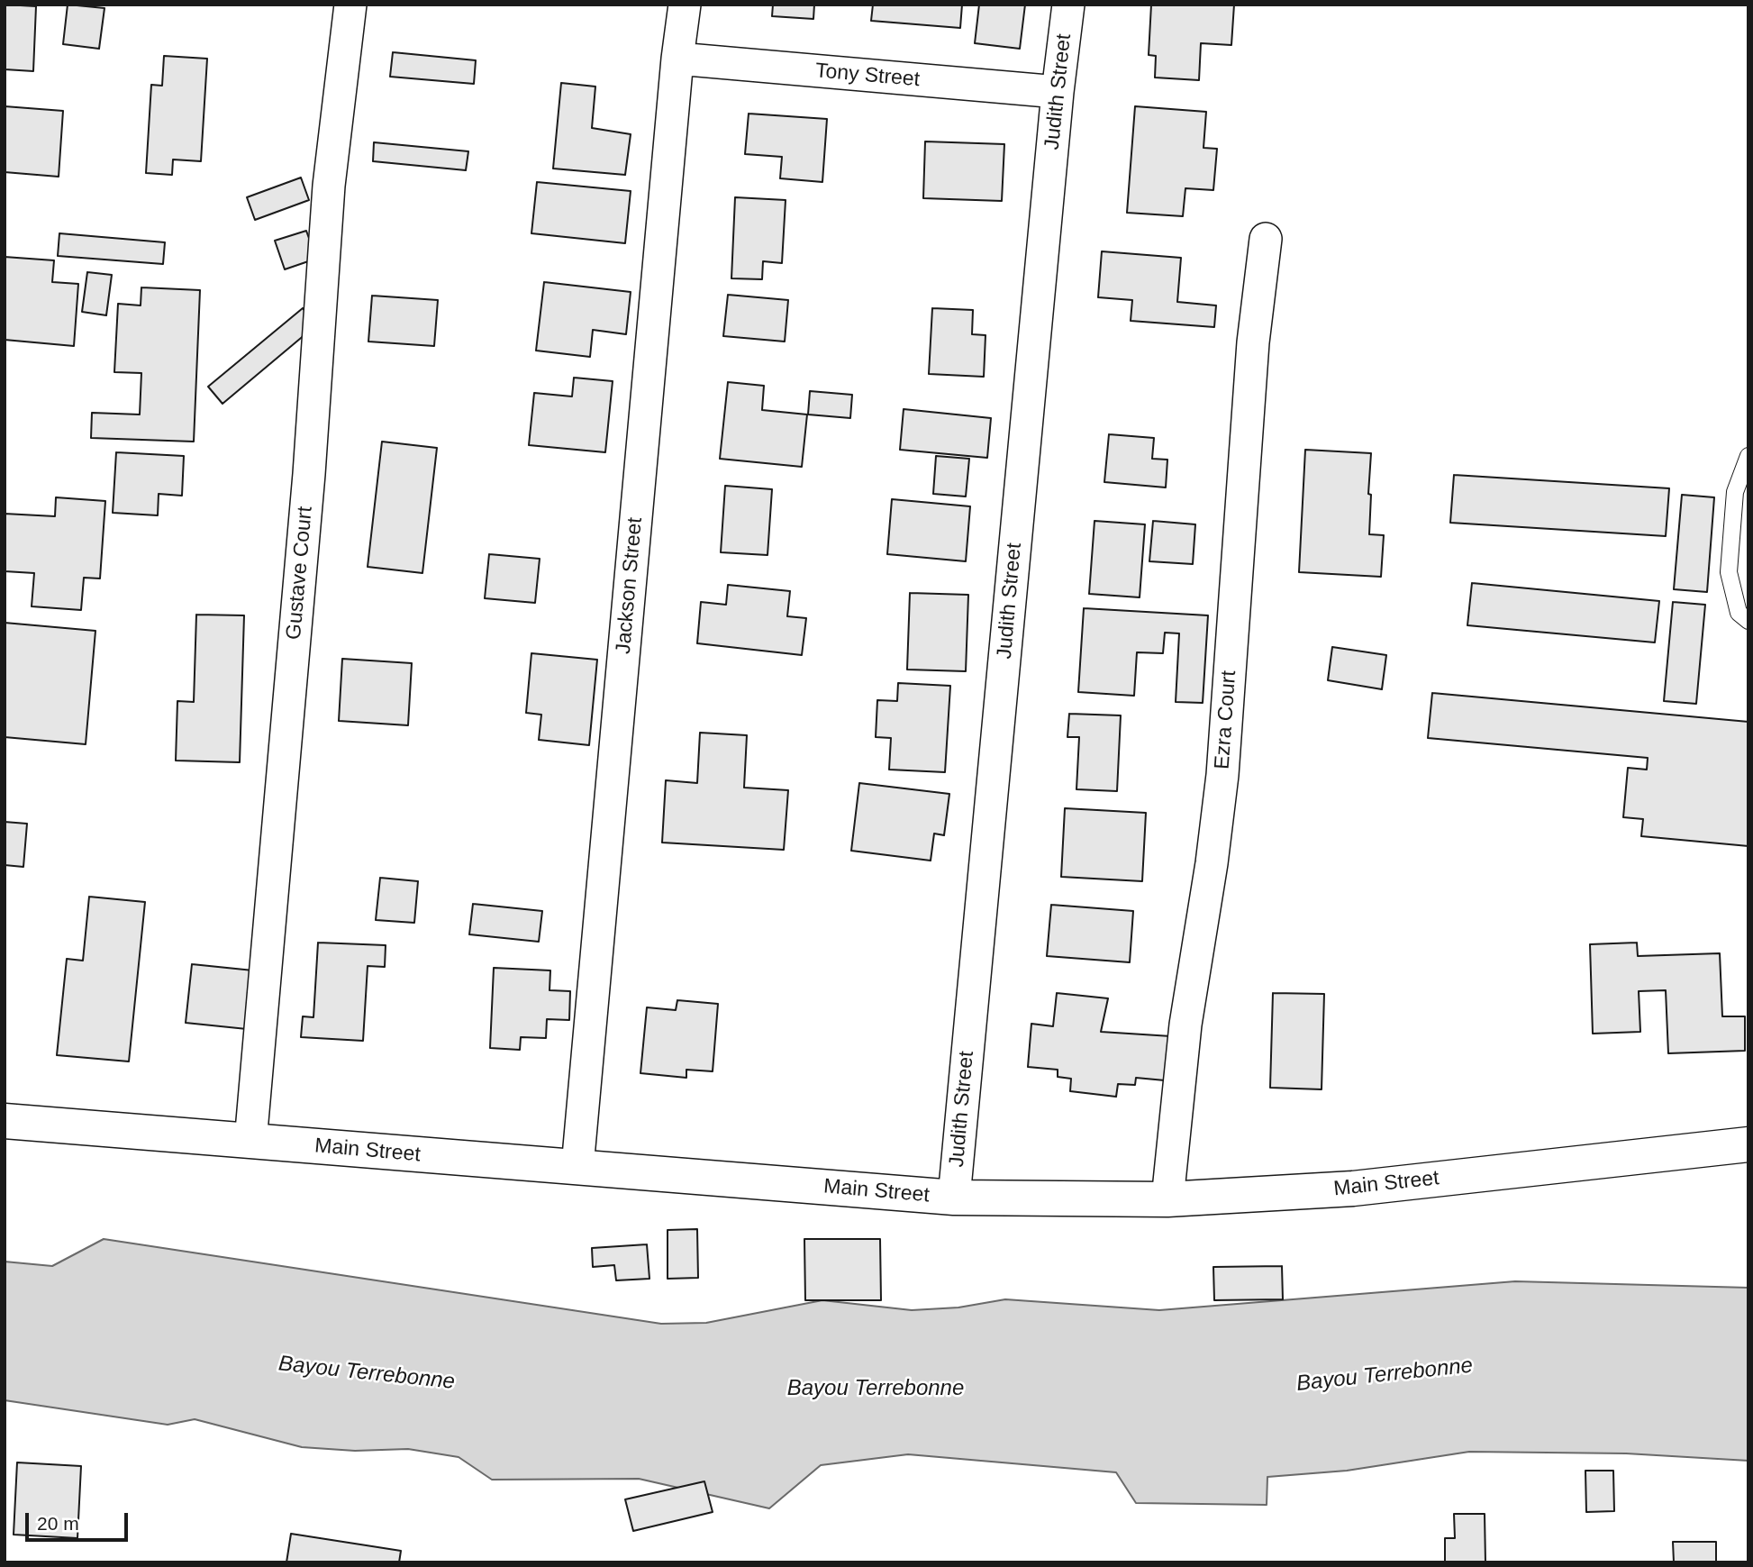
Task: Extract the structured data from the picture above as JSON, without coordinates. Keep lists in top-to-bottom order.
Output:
{
  "streets": {
    "main road": ["Main Street"],
    "street": [
      "Tony Street",
      "Judith Street",
      "Gustave Court",
      "Jackson Street",
      "Ezra Court"
    ]
  },
  "crossings": [
    ["Tony Street", "Judith Street"],
    ["Tony Street", "Jackson Street"],
    ["Judith Street", "Main Street"],
    ["Gustave Court", "Main Street"],
    ["Jackson Street", "Main Street"],
    ["Ezra Court", "Main Street"]
  ],
  "water": ["Bayou Terrebonne"],
  "scale_bar": "20 m"
}
